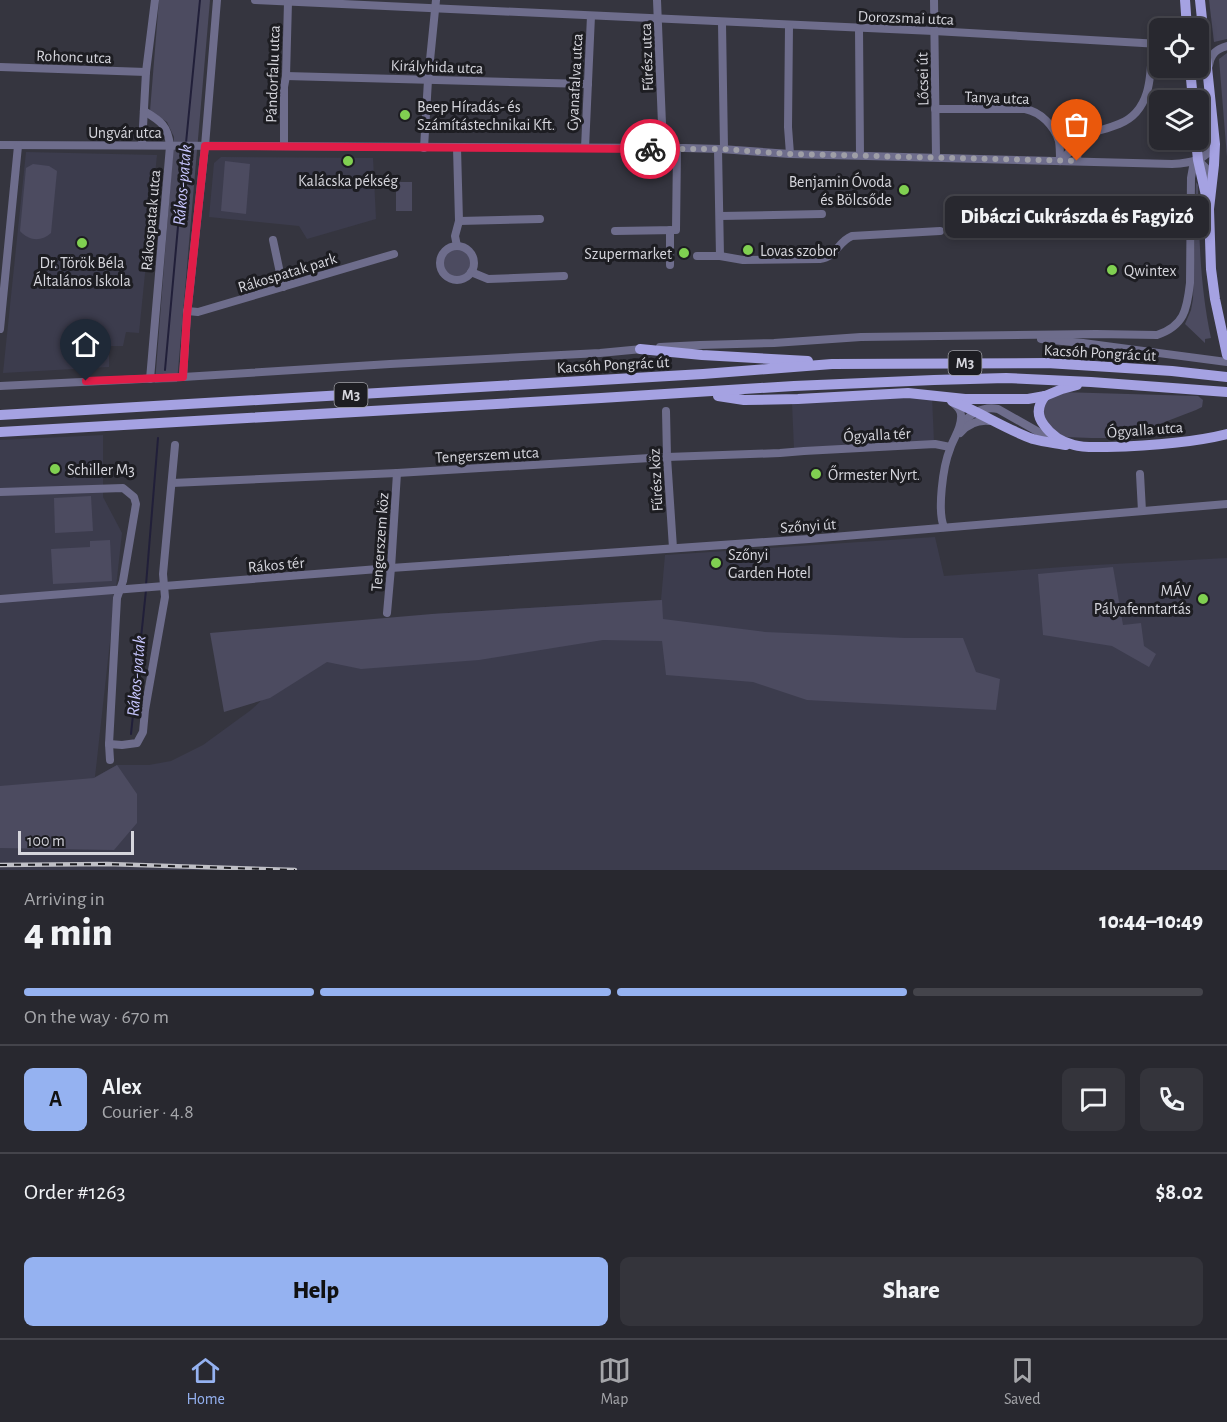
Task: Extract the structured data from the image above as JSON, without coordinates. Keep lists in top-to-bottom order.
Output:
{
  "streets": {
    "main road": ["Kacsóh Pongrác út", "M3", "Ógyalla utca"],
    "street": [
      "Dorozsmai utca",
      "Rohonc utca",
      "Fűrész utca",
      "Királyhida utca",
      "Pándorfalu utca",
      "Lőcsei út",
      "Gyanafalva utca",
      "Tanya utca",
      "Ungvár utca",
      "Rákospatak utca",
      "Rákospatak park",
      "Ógyalla tér",
      "Tengerszem utca",
      "Fűrész köz",
      "Szőnyi út",
      "Tengerszem köz",
      "Rákos tér"
    ]
  },
  "crossings": [
    ["Dorozsmai utca", "Fűrész utca"],
    ["Dorozsmai utca", "Pándorfalu utca"],
    ["Dorozsmai utca", "Lőcsei út"],
    ["Dorozsmai utca", "Gyanafalva utca"],
    ["Rohonc utca", "Rákospatak utca"],
    ["Fűrész utca", "Ungvár utca"],
    ["Királyhida utca", "Pándorfalu utca"],
    ["Királyhida utca", "Gyanafalva utca"],
    ["Pándorfalu utca", "Ungvár utca"],
    ["Lőcsei út", "Tanya utca"],
    ["Lőcsei út", "Ungvár utca"],
    ["Gyanafalva utca", "Ungvár utca"],
    ["Tanya utca", "Ungvár utca"],
    ["Ungvár utca", "Rákospatak utca"],
    ["Ungvár utca", "Kacsóh Pongrác út"],
    ["Rákospatak utca", "Kacsóh Pongrác út"],
    ["Ógyalla tér", "Tengerszem utca"],
    ["Tengerszem utca", "Fűrész köz"],
    ["Tengerszem utca", "Tengerszem köz"],
    ["Fűrész köz", "Szőnyi út"],
    ["Szőnyi út", "Tengerszem köz"],
    ["Szőnyi út", "Rákos tér"],
    ["Tengerszem köz", "Rákos tér"]
  ],
  "water": ["Rákos-patak"],
  "places": [
    "Beep Híradás- és Számítástechnikai Kft.",
    "Kalácska pékség",
    "Dibáczi Cukrászda és Fagyizó",
    "Benjamin Óvoda és Bölcsőde",
    "Dr. Török Béla Általános Iskola",
    "Lovas szobor",
    "Szupermarket",
    "Qwintex",
    "Schiller M3",
    "Őrmester Nyrt.",
    "Szőnyi Garden Hotel",
    "MÁV Pályafenntartás"
  ],
  "scale_bar": "100 m",
  "page": {
    "bubble": "Dibáczi Cukrászda és Fagyizó",
    "scale": "100 m",
    "heading": ["4 min", "Arriving in", "10:44–10:49"],
    "panel": [
      "Alex",
      "Courier · 4.8",
      "Order #1263",
      "$8.02"
    ],
    "bar": "On the way · 670 m",
    "round": "A",
    "buttons": ["Help", "Share"],
    "tabs": ["Home", "Map", "Saved"]
  }
}
